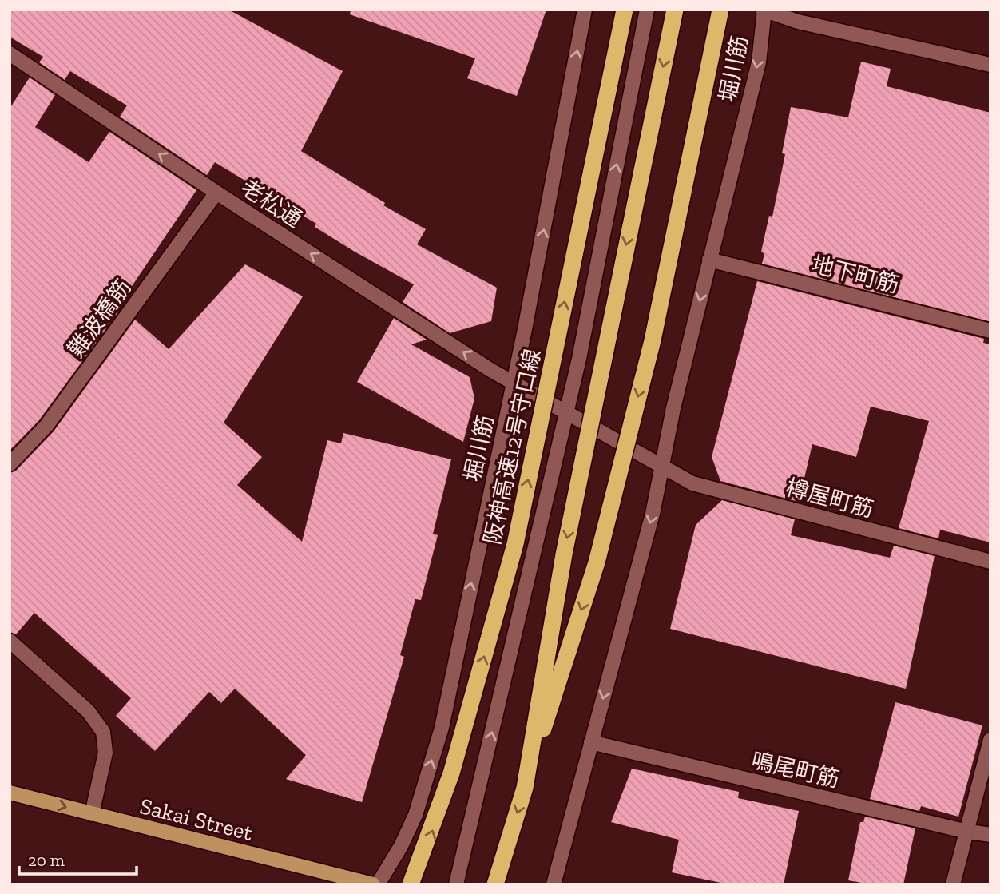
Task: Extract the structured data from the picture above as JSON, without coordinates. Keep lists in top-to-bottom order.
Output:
{
  "streets": {
    "highway": ["阪神高速12号守口線"],
    "main road": ["Sakai Street"],
    "street": [
      "堀川筋",
      "老松通",
      "地下町筋",
      "難波橋筋",
      "樽屋町筋",
      "鳴尾町筋"
    ]
  },
  "crossings": [
    ["堀川筋", "老松通"],
    ["堀川筋", "地下町筋"],
    ["堀川筋", "樽屋町筋"],
    ["堀川筋", "鳴尾町筋"],
    ["堀川筋", "Sakai Street"],
    ["老松通", "難波橋筋"],
    ["老松通", "樽屋町筋"]
  ],
  "one_way": ["老松通"],
  "scale_bar": "20 m"
}
